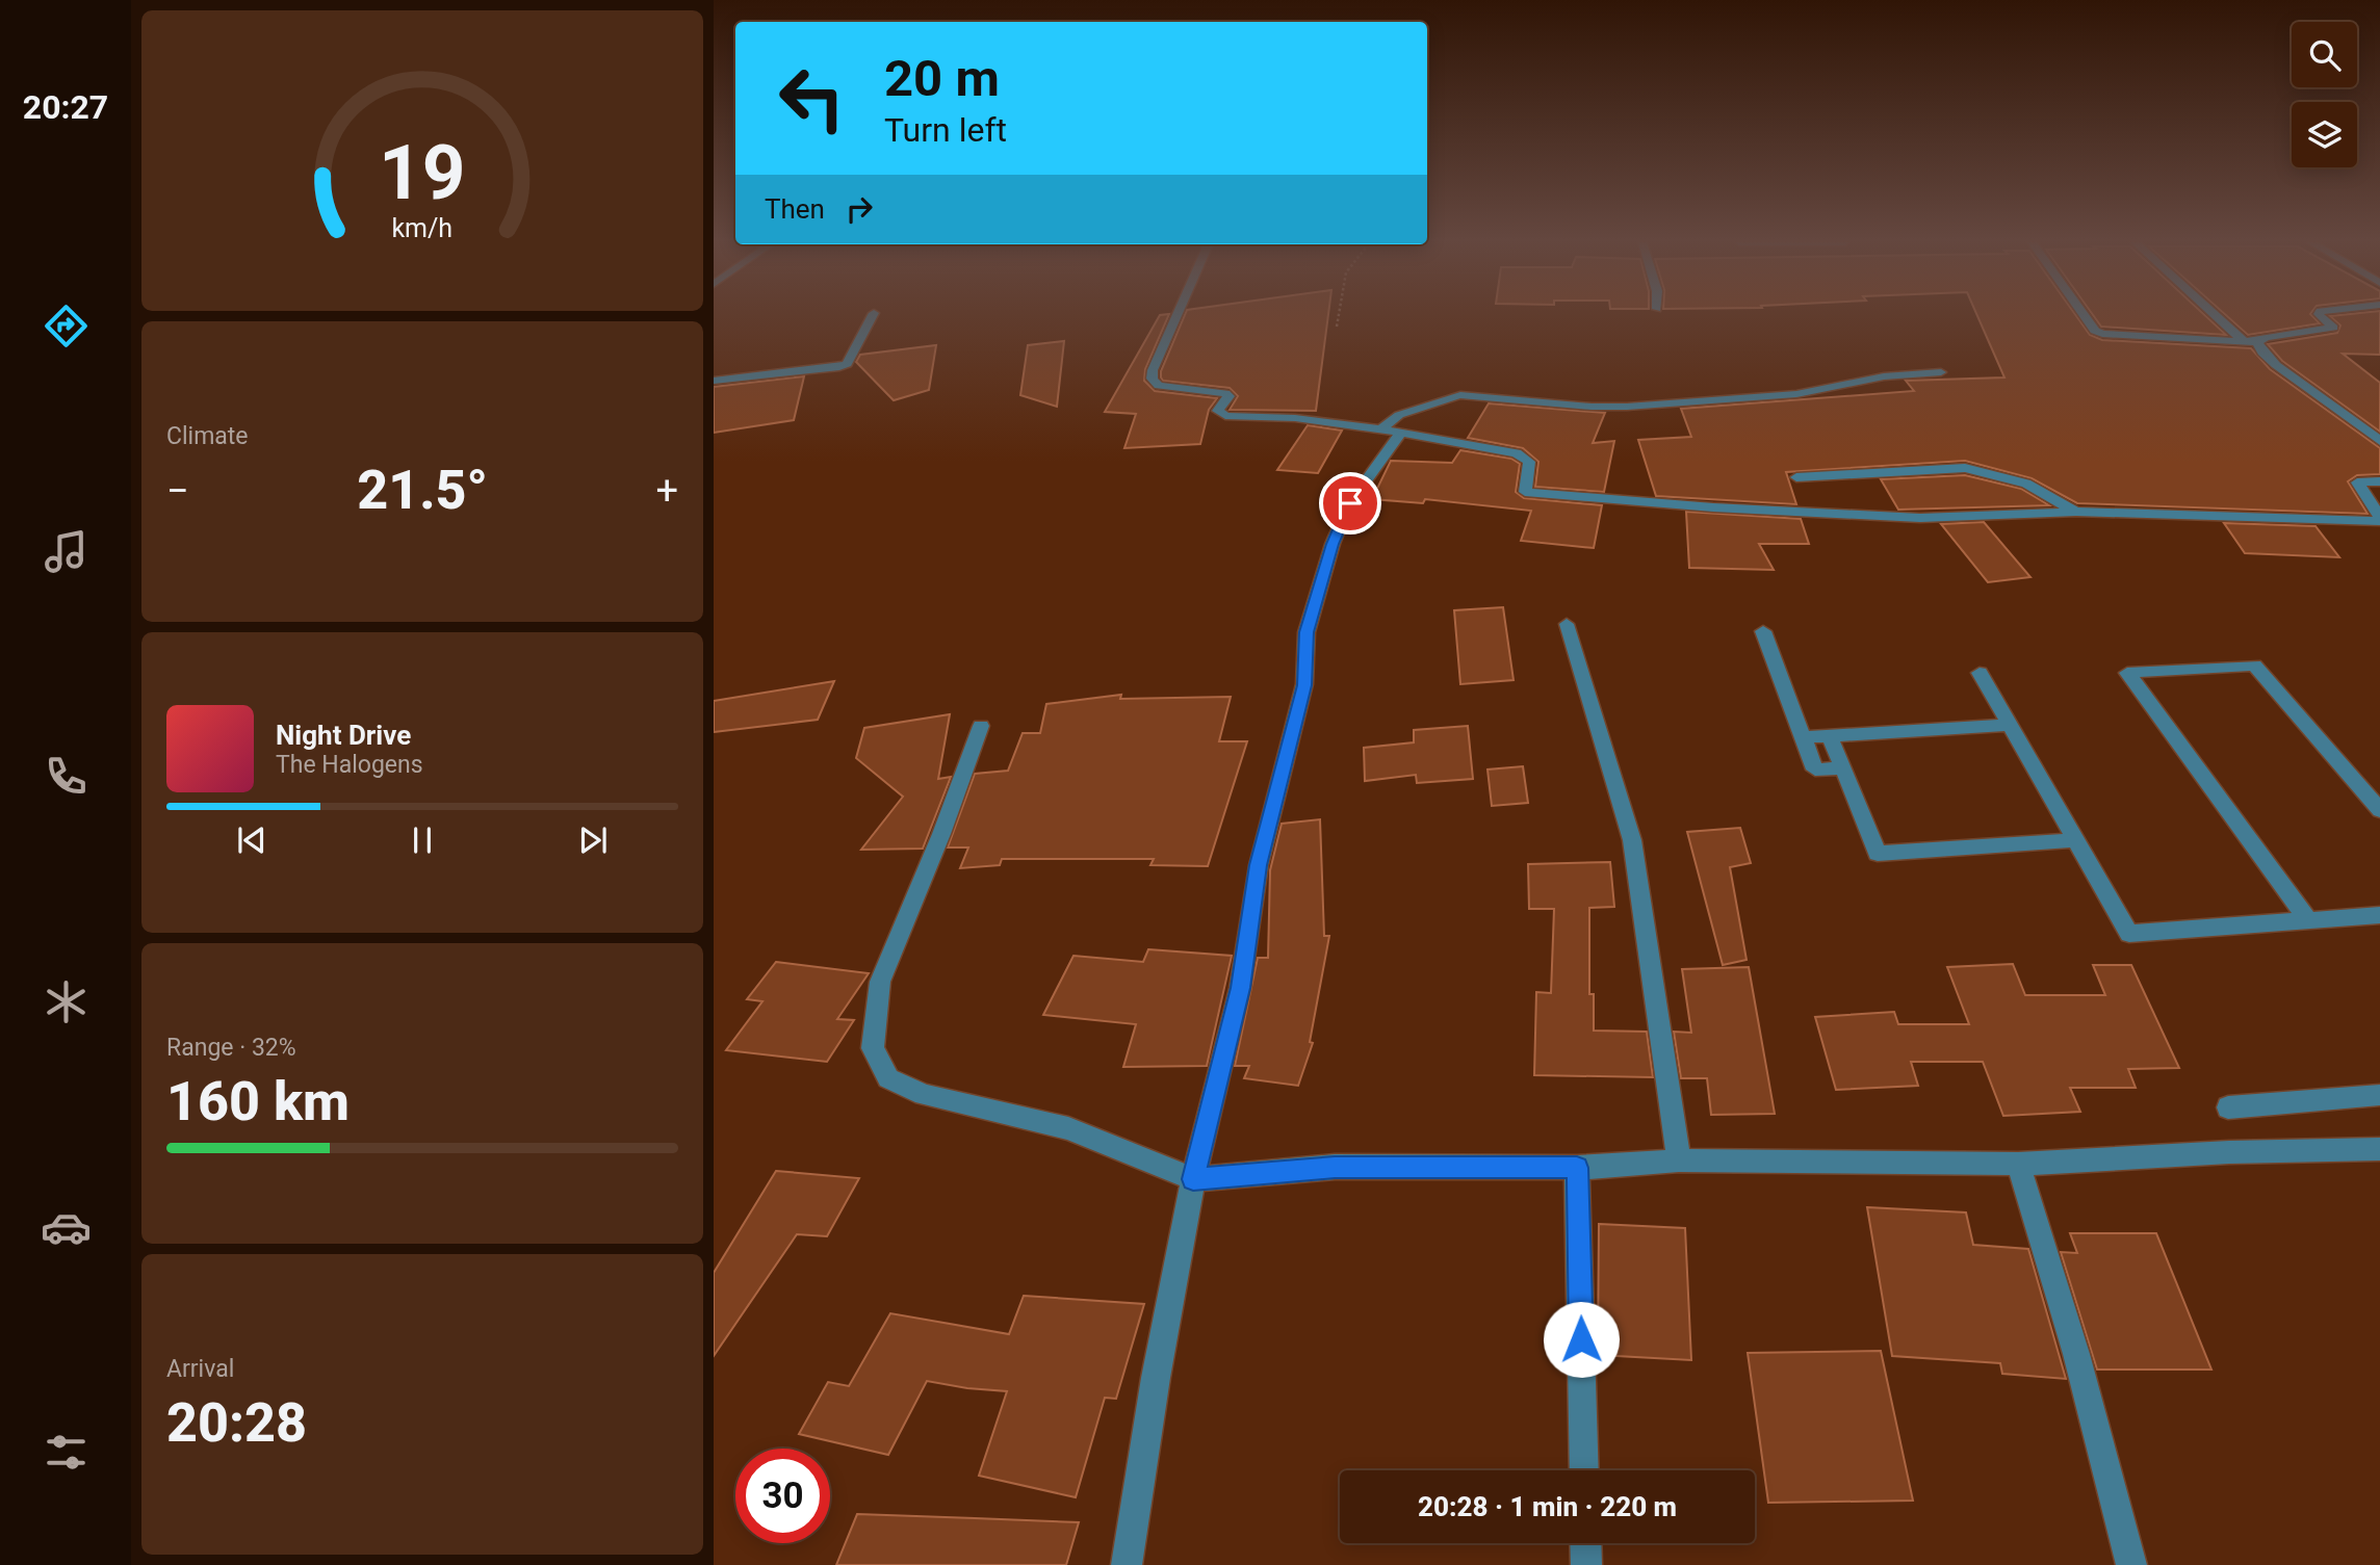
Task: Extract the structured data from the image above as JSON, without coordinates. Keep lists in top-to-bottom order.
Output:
{
  "page": {
    "tabs": "20:27",
    "turn": ["20 m", "Turn left"],
    "then": "Then",
    "tile": [
      "Climate",
      ["Range · 32%", "160 km"],
      ["Arrival", "20:28"]
    ],
    "heat": ["−", "21.5°", "+"],
    "song": ["Night Drive", "The Halogens"],
    "limit": "30",
    "trip": "20:28 · 1 min · 220 m",
    "gauge": ["19", "km/h"]
  }
}
